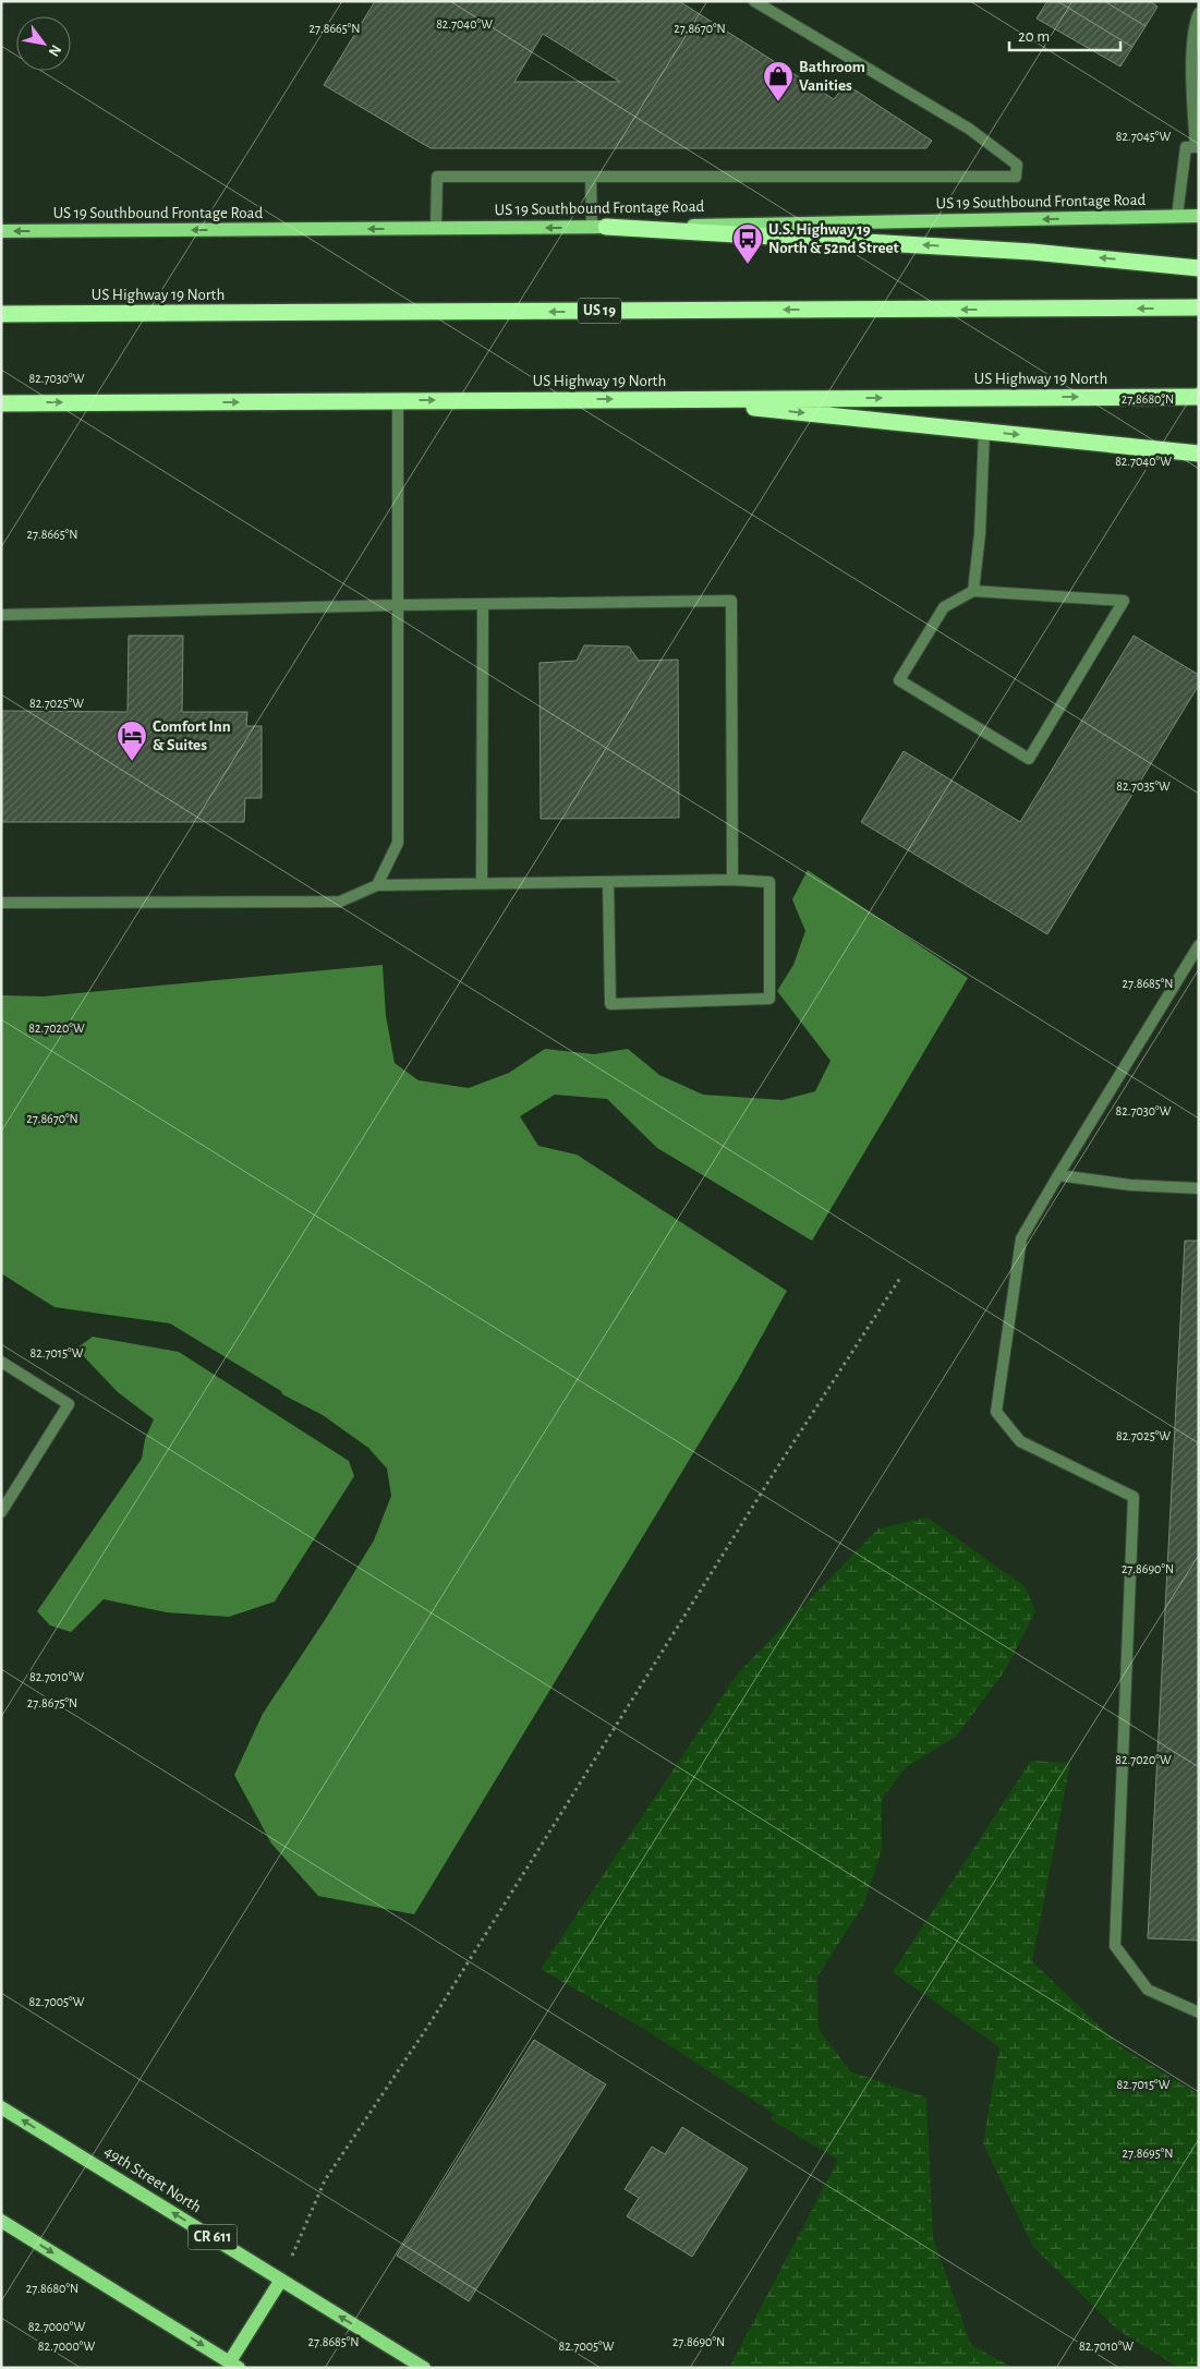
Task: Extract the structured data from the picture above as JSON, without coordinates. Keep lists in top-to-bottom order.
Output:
{
  "streets": {
    "highway": ["US Highway 19 North", "US 19"],
    "main road": ["US 19 Southbound Frontage Road", "49th Street North", "CR 611"]
  },
  "one_way": ["US 19 Southbound Frontage Road"],
  "places": {
    "shop": ["Bathroom Vanities"],
    "bus stop": ["U.S. Highway 19 North & 52nd Street"],
    "hotel": ["Comfort Inn & Suites"]
  },
  "scale_bar": "20 m",
  "north": "bottom right",
  "coordinates": [
    "82.7040°W",
    "27.8665°N",
    "27.8670°N",
    "82.7045°W",
    "82.7030°W",
    "27.8680°N",
    "82.7025°W",
    "82.7035°W",
    "27.8685°N",
    "82.7020°W",
    "82.7015°W",
    "27.8690°N",
    "82.7010°W",
    "27.8675°N",
    "82.7005°W",
    "27.8695°N",
    "82.7000°W"
  ]
}
